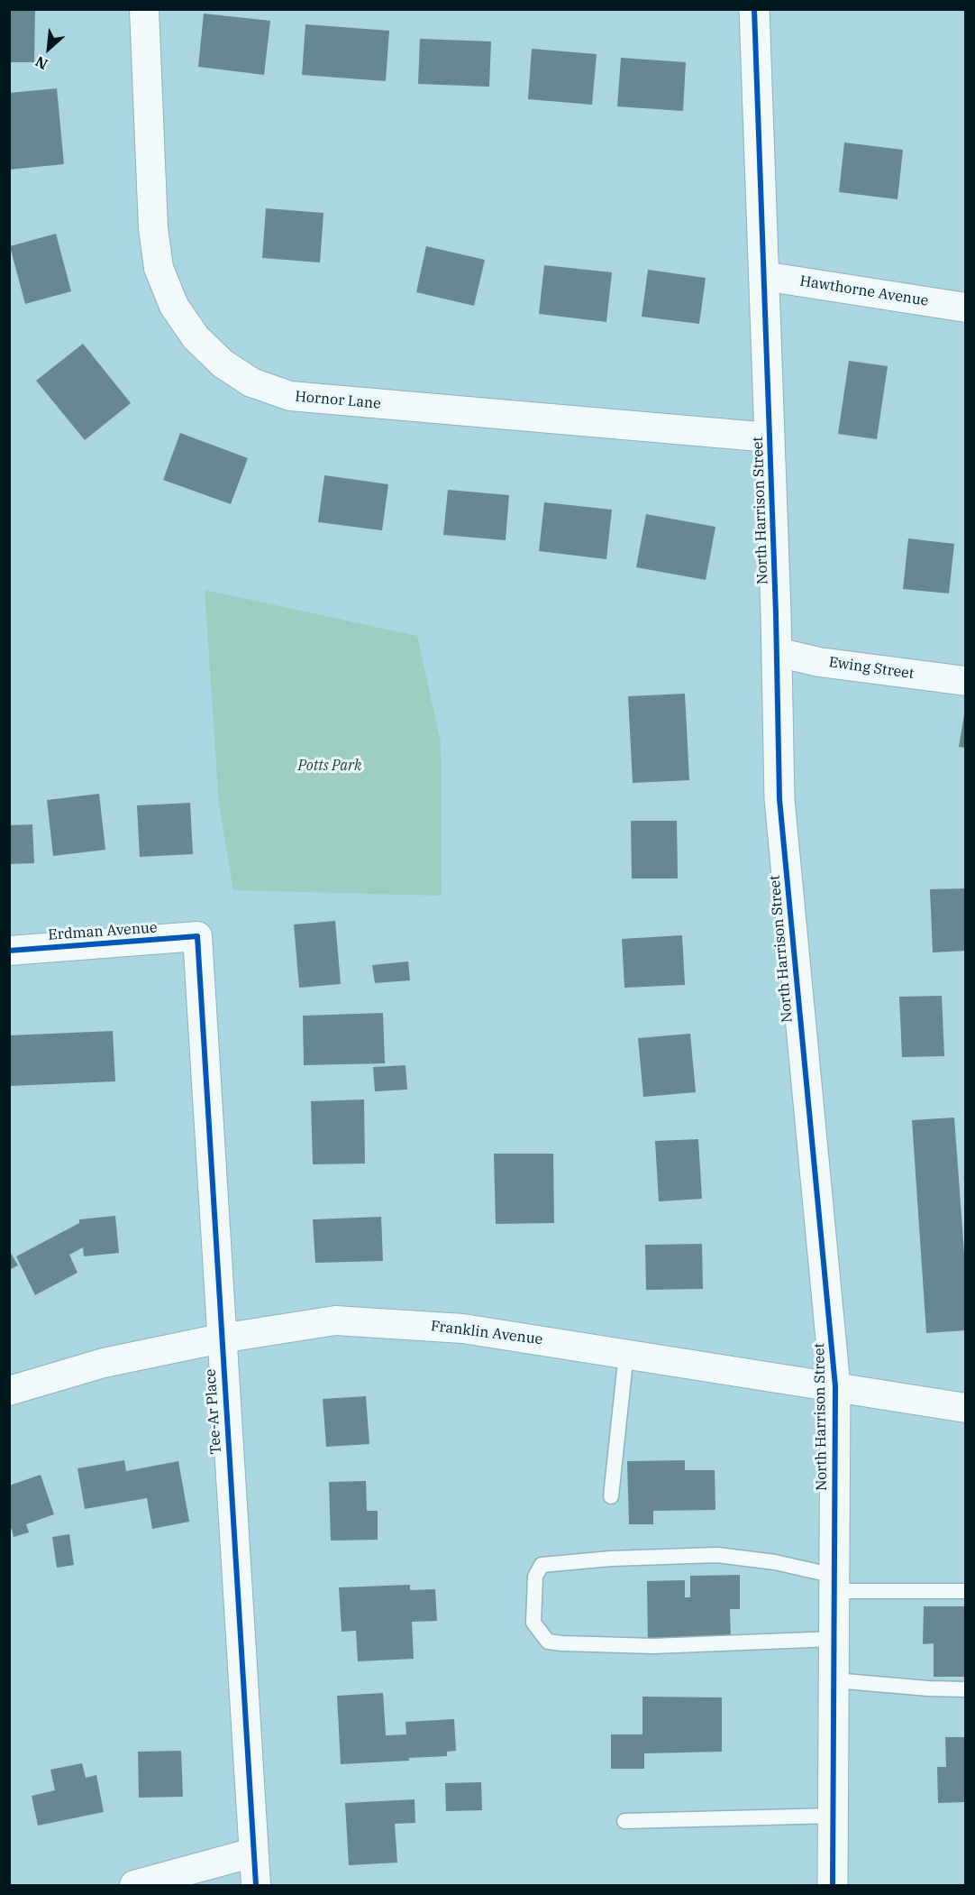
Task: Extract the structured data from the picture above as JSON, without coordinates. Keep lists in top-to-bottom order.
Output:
{
  "streets": {
    "street": [
      "Hawthorne Avenue",
      "Hornor Lane",
      "North Harrison Street",
      "Ewing Street",
      "Erdman Avenue",
      "Franklin Avenue",
      "Tee-Ar Place"
    ]
  },
  "crossings": [
    ["Hawthorne Avenue", "North Harrison Street"],
    ["Hornor Lane", "North Harrison Street"],
    ["North Harrison Street", "Ewing Street"],
    ["North Harrison Street", "Franklin Avenue"],
    ["Erdman Avenue", "Tee-Ar Place"],
    ["Franklin Avenue", "Tee-Ar Place"]
  ],
  "parks": ["Potts Park"],
  "north": "bottom left"
}
